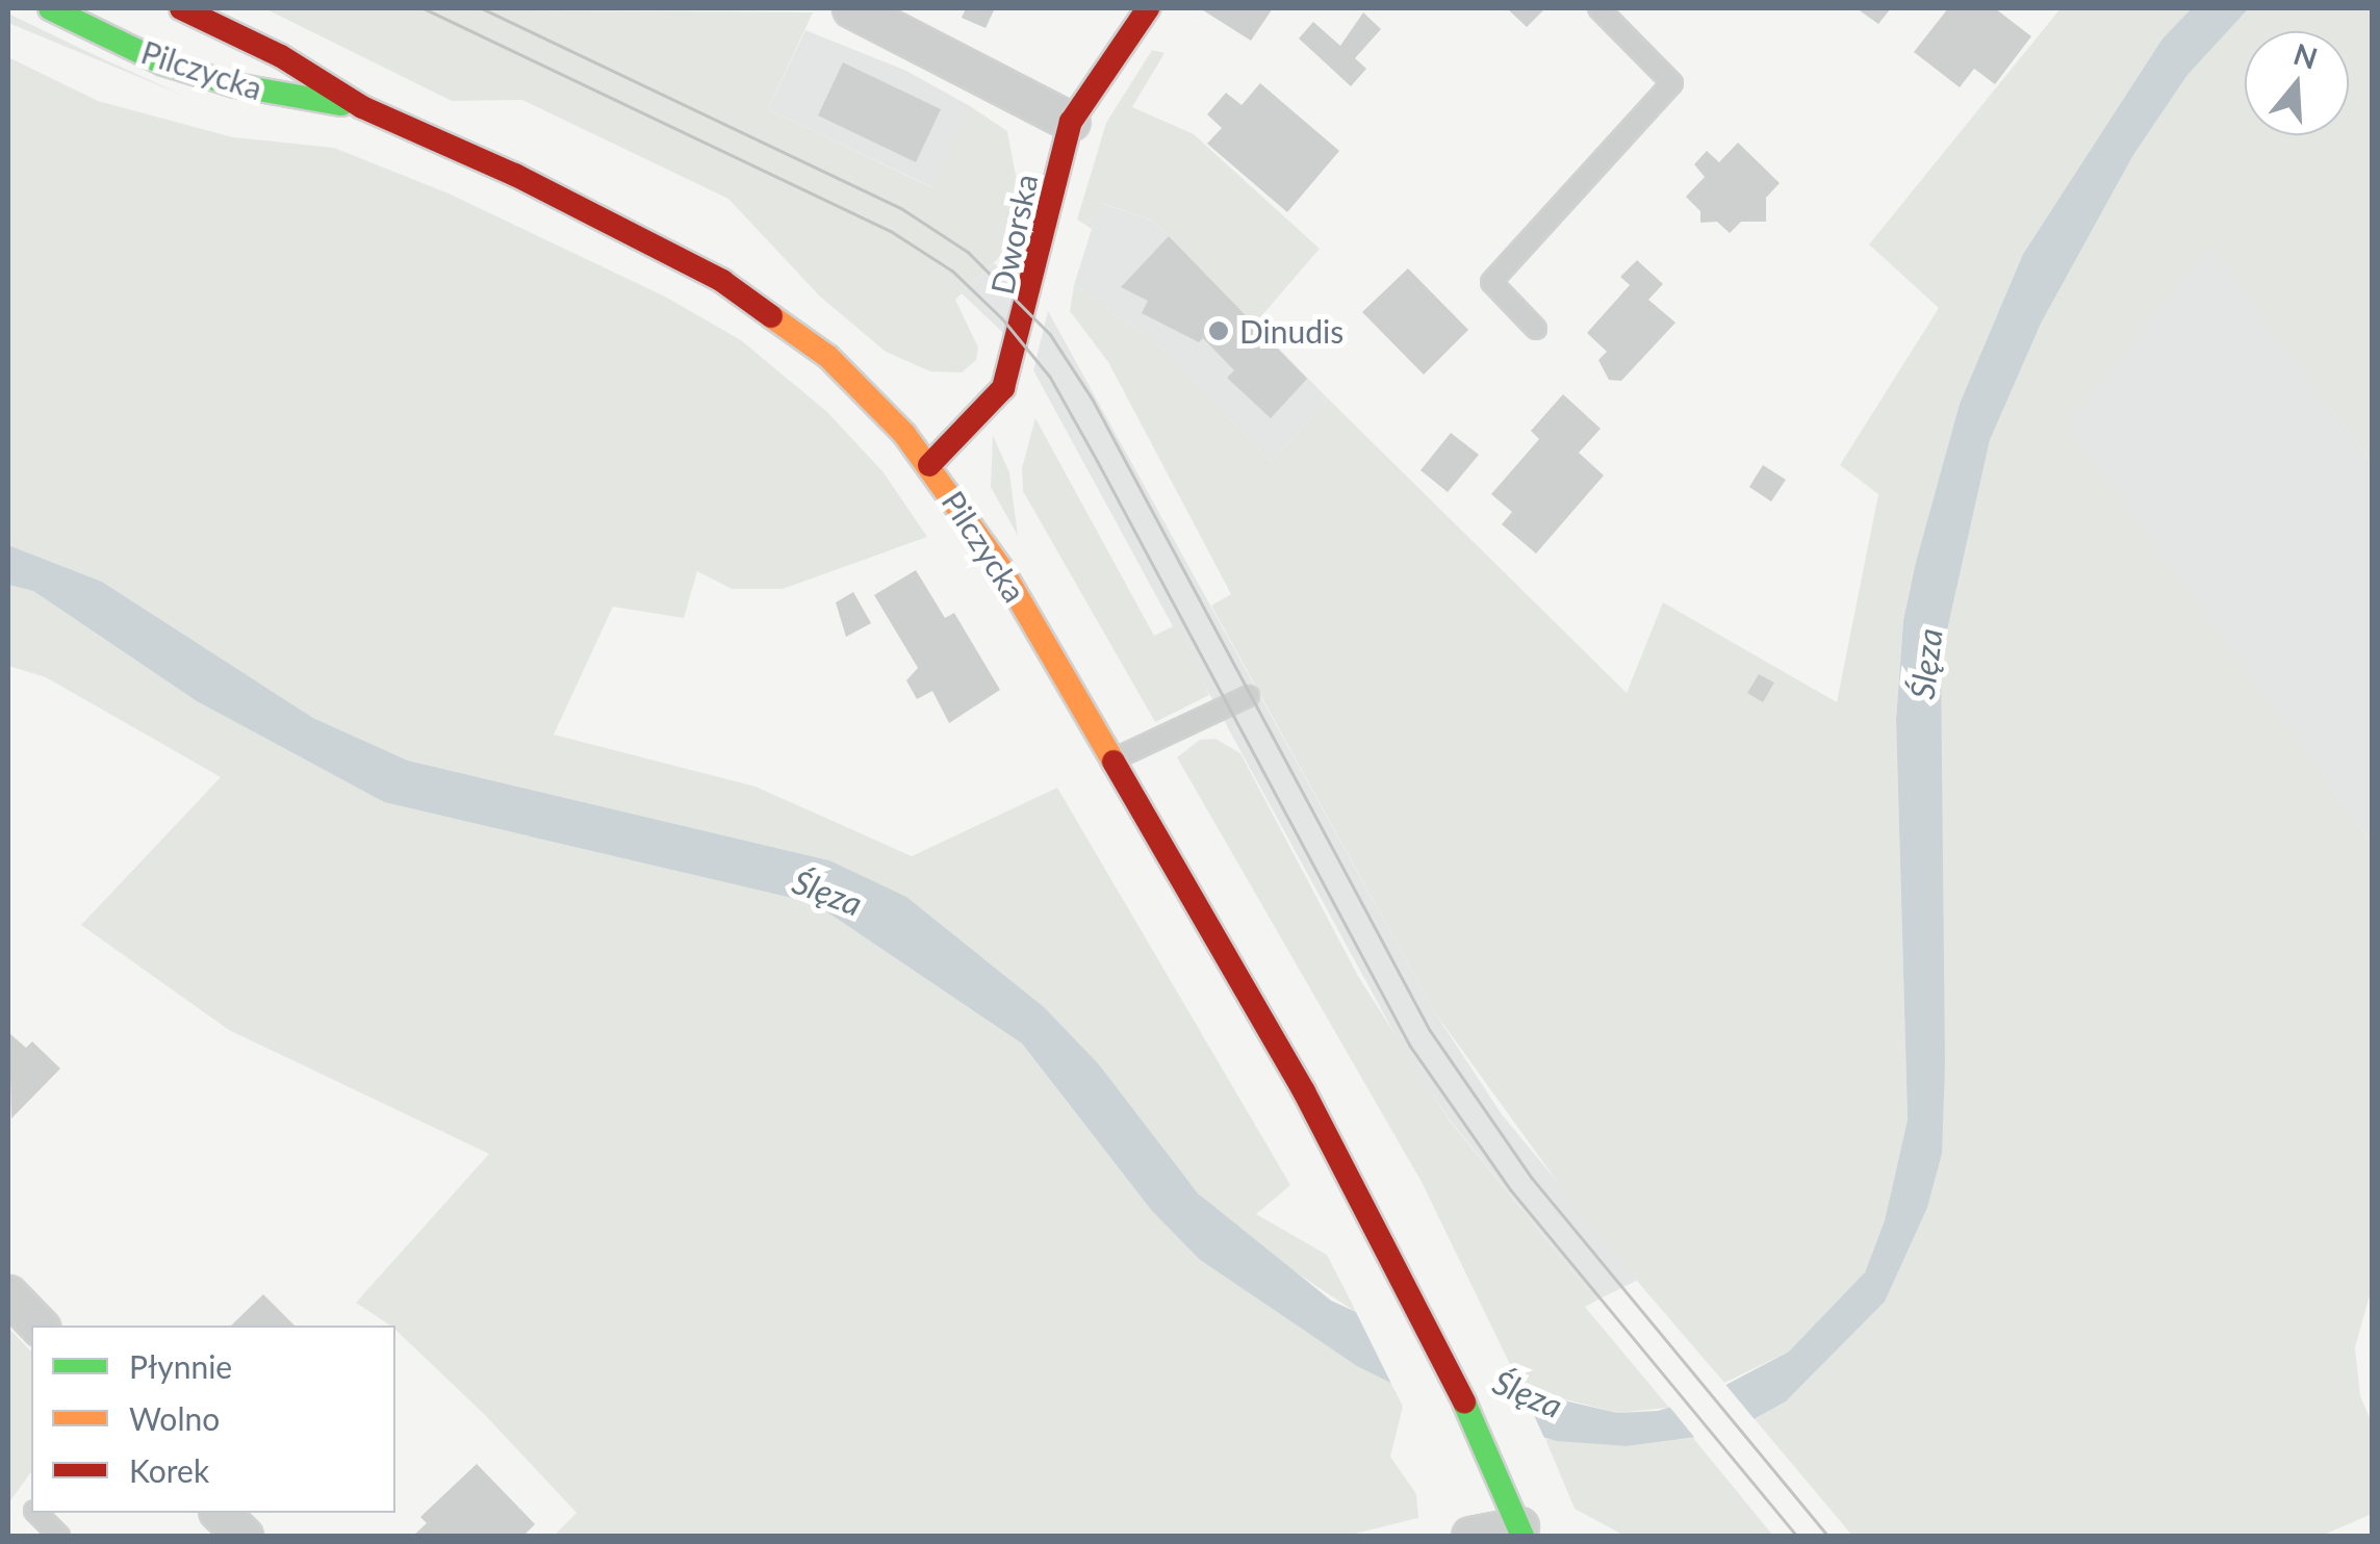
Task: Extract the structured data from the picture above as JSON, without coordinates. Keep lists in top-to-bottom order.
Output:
{
  "streets": {
    "street": ["Pilczycka", "Dworska"]
  },
  "crossings": [
    ["Pilczycka", "Dworska"]
  ],
  "water": ["Ślęza"],
  "places": ["Dinudis"],
  "legend": ["Płynnie", "Wolno", "Korek"],
  "north": "top"
}
